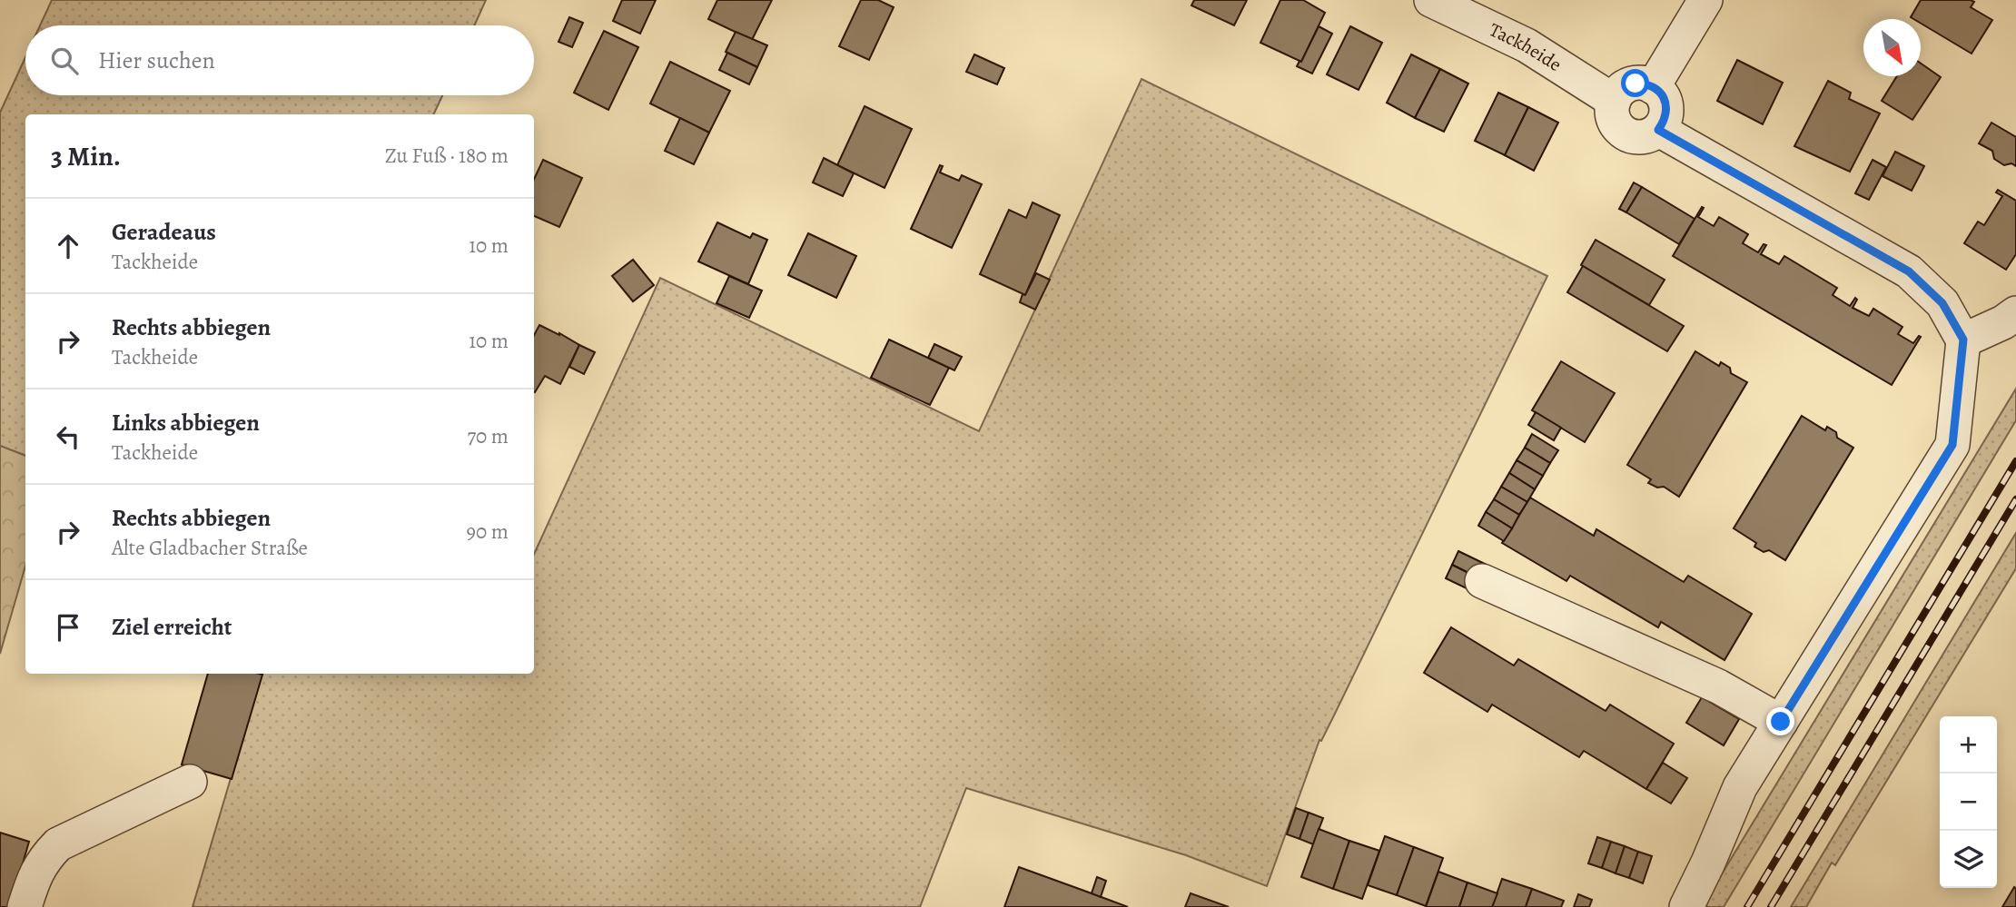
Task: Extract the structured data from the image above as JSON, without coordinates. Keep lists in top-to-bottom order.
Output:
{
  "streets": {
    "street": ["Tackheide"]
  },
  "north": "bottom right",
  "page": {
    "search": "Hier suchen",
    "heading": ["3 Min.", "Zu Fuß · 180 m"],
    "list": [
      ["Geradeaus", "Tackheide", "10 m"],
      ["Rechts abbiegen", "Tackheide", "10 m"],
      ["Links abbiegen", "Tackheide", "70 m"],
      ["Rechts abbiegen", "Alte Gladbacher Straße", "90 m"],
      "Ziel erreicht"
    ],
    "map_buttons": ["+", "−"]
  }
}
